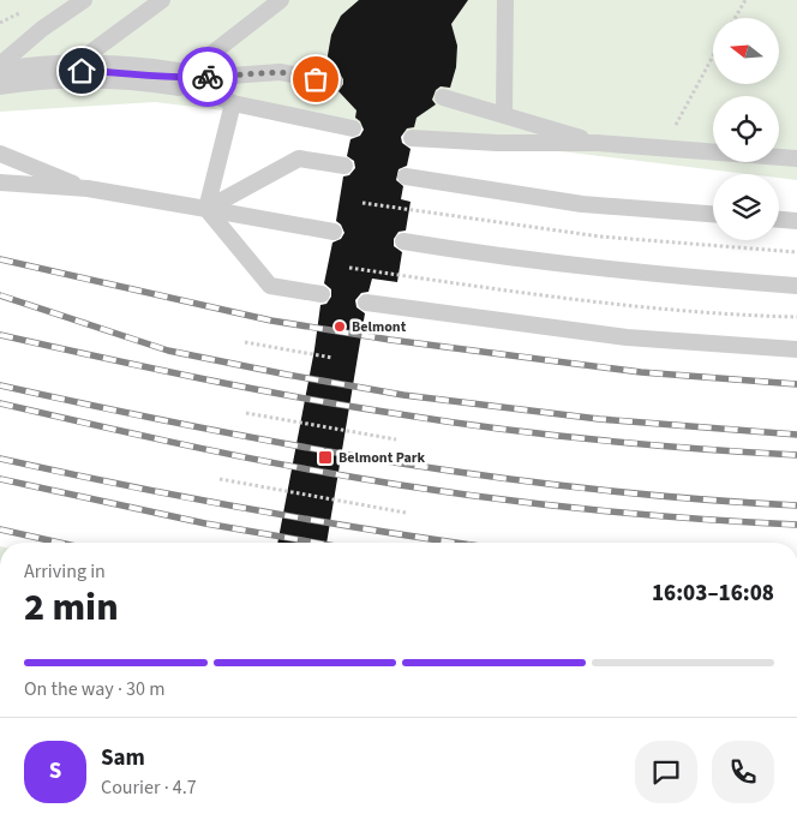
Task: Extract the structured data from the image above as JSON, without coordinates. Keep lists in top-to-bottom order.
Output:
{
  "places": {
    "other": ["Belmont"],
    "transit": ["Belmont Park"]
  },
  "north": "left",
  "page": {
    "heading": ["2 min", "Arriving in", "16:03–16:08"],
    "panel": ["Sam", "Courier · 4.7"],
    "bar": "On the way · 30 m",
    "round": "S"
  }
}
